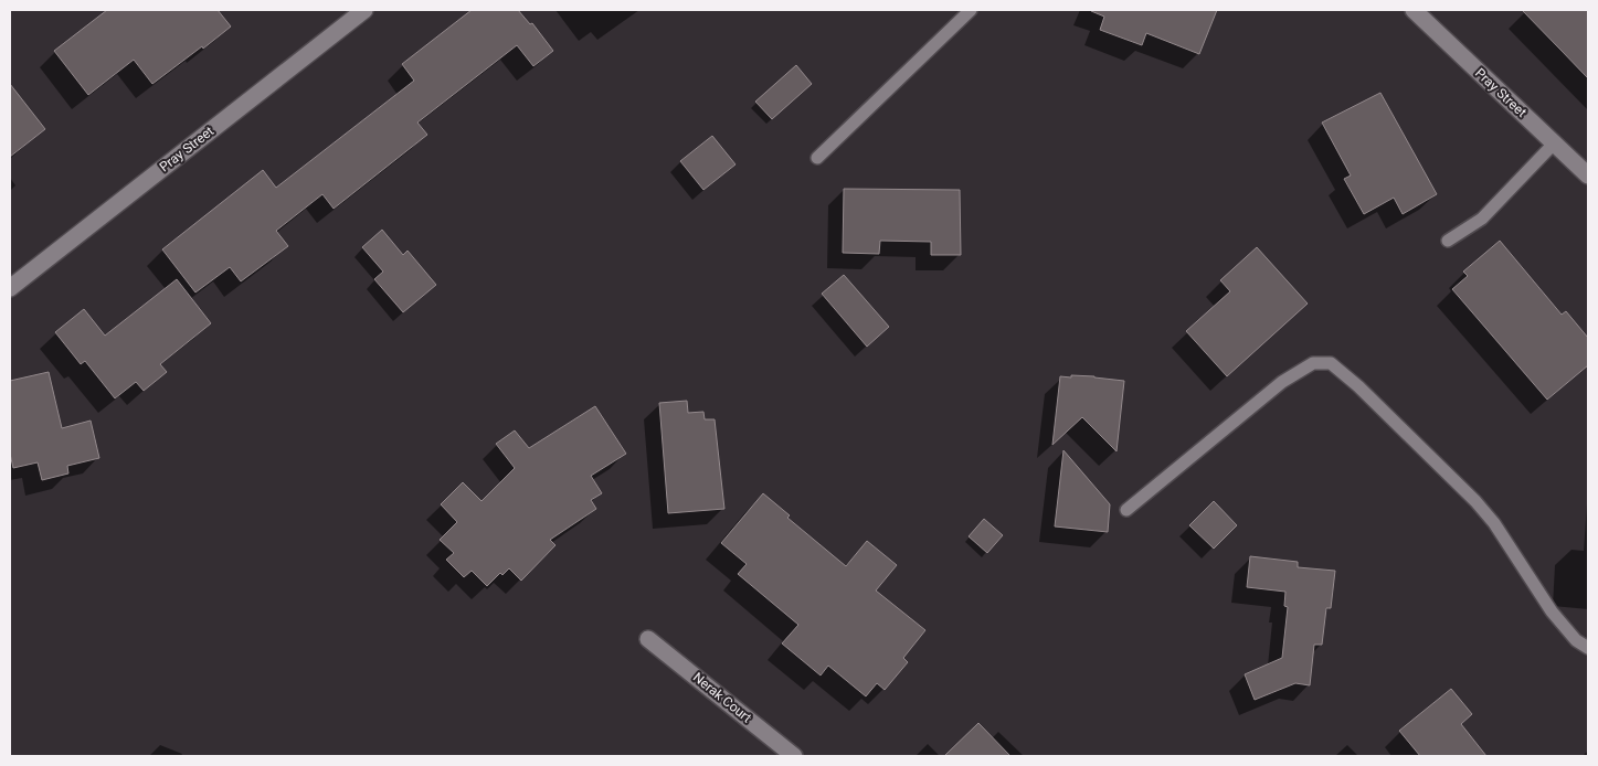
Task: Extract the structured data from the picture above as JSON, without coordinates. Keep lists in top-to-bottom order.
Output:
{
  "streets": {
    "street": ["Pray Street", "Nerak Court"]
  }
}
